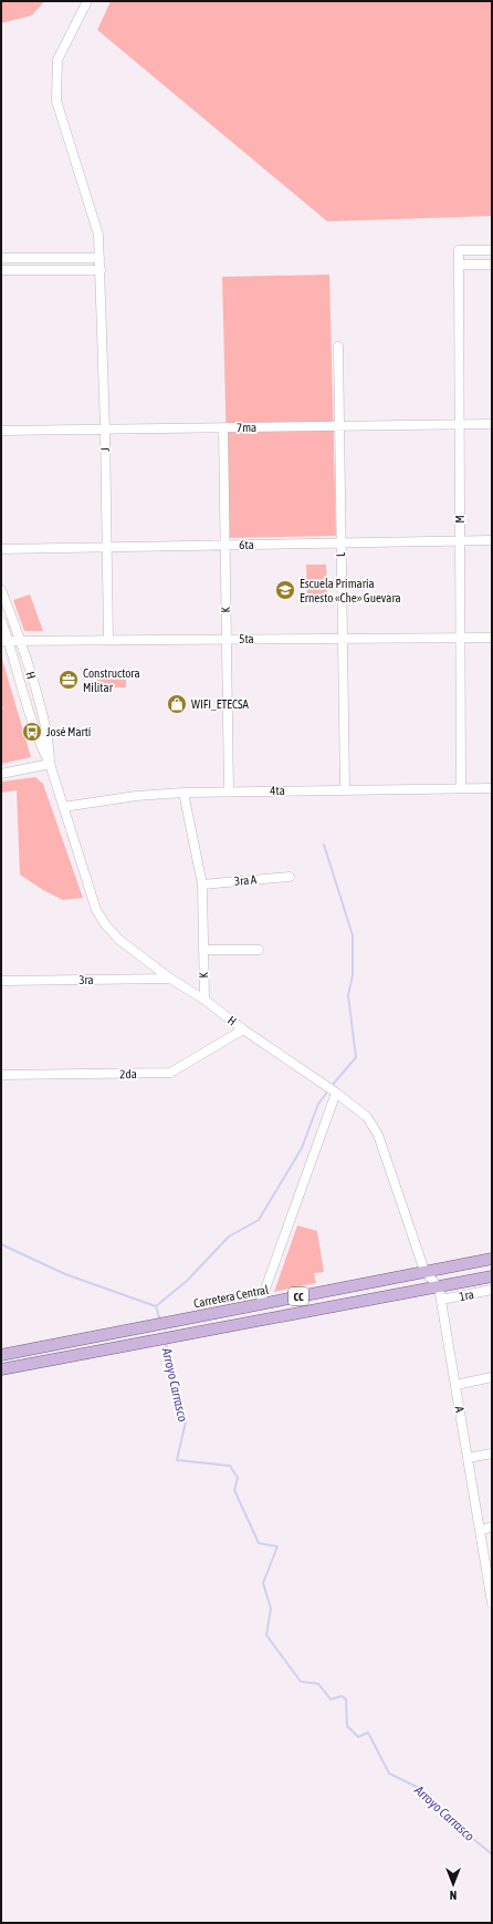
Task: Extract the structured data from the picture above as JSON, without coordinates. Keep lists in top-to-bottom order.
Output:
{
  "streets": {
    "main road": ["Carretera Central", "CC"],
    "street": [
      "7ma",
      "J",
      "M",
      "6ta",
      "L",
      "K",
      "5ta",
      "H",
      "4ta",
      "3ra A",
      "3ra",
      "2da",
      "1ra",
      "A"
    ]
  },
  "crossings": [
    ["7ma", "J"],
    ["7ma", "M"],
    ["7ma", "L"],
    ["7ma", "K"],
    ["J", "6ta"],
    ["J", "5ta"],
    ["M", "6ta"],
    ["M", "5ta"],
    ["M", "4ta"],
    ["6ta", "L"],
    ["6ta", "K"],
    ["L", "5ta"],
    ["L", "4ta"],
    ["K", "5ta"],
    ["K", "H"],
    ["K", "4ta"],
    ["K", "3ra A"],
    ["5ta", "H"],
    ["H", "4ta"],
    ["H", "3ra"],
    ["H", "2da"],
    ["H", "Carretera Central"],
    ["1ra", "A"],
    ["CC", "A"]
  ],
  "water": ["Arroyo Carrasco"],
  "places": {
    "school or university": ["Escuela Primaria Ernesto «Che» Guevara"],
    "office": ["Constructora Militar"],
    "shop": ["WIFI_ETECSA"],
    "bus stop": ["José Martí"]
  },
  "north": "bottom"
}
